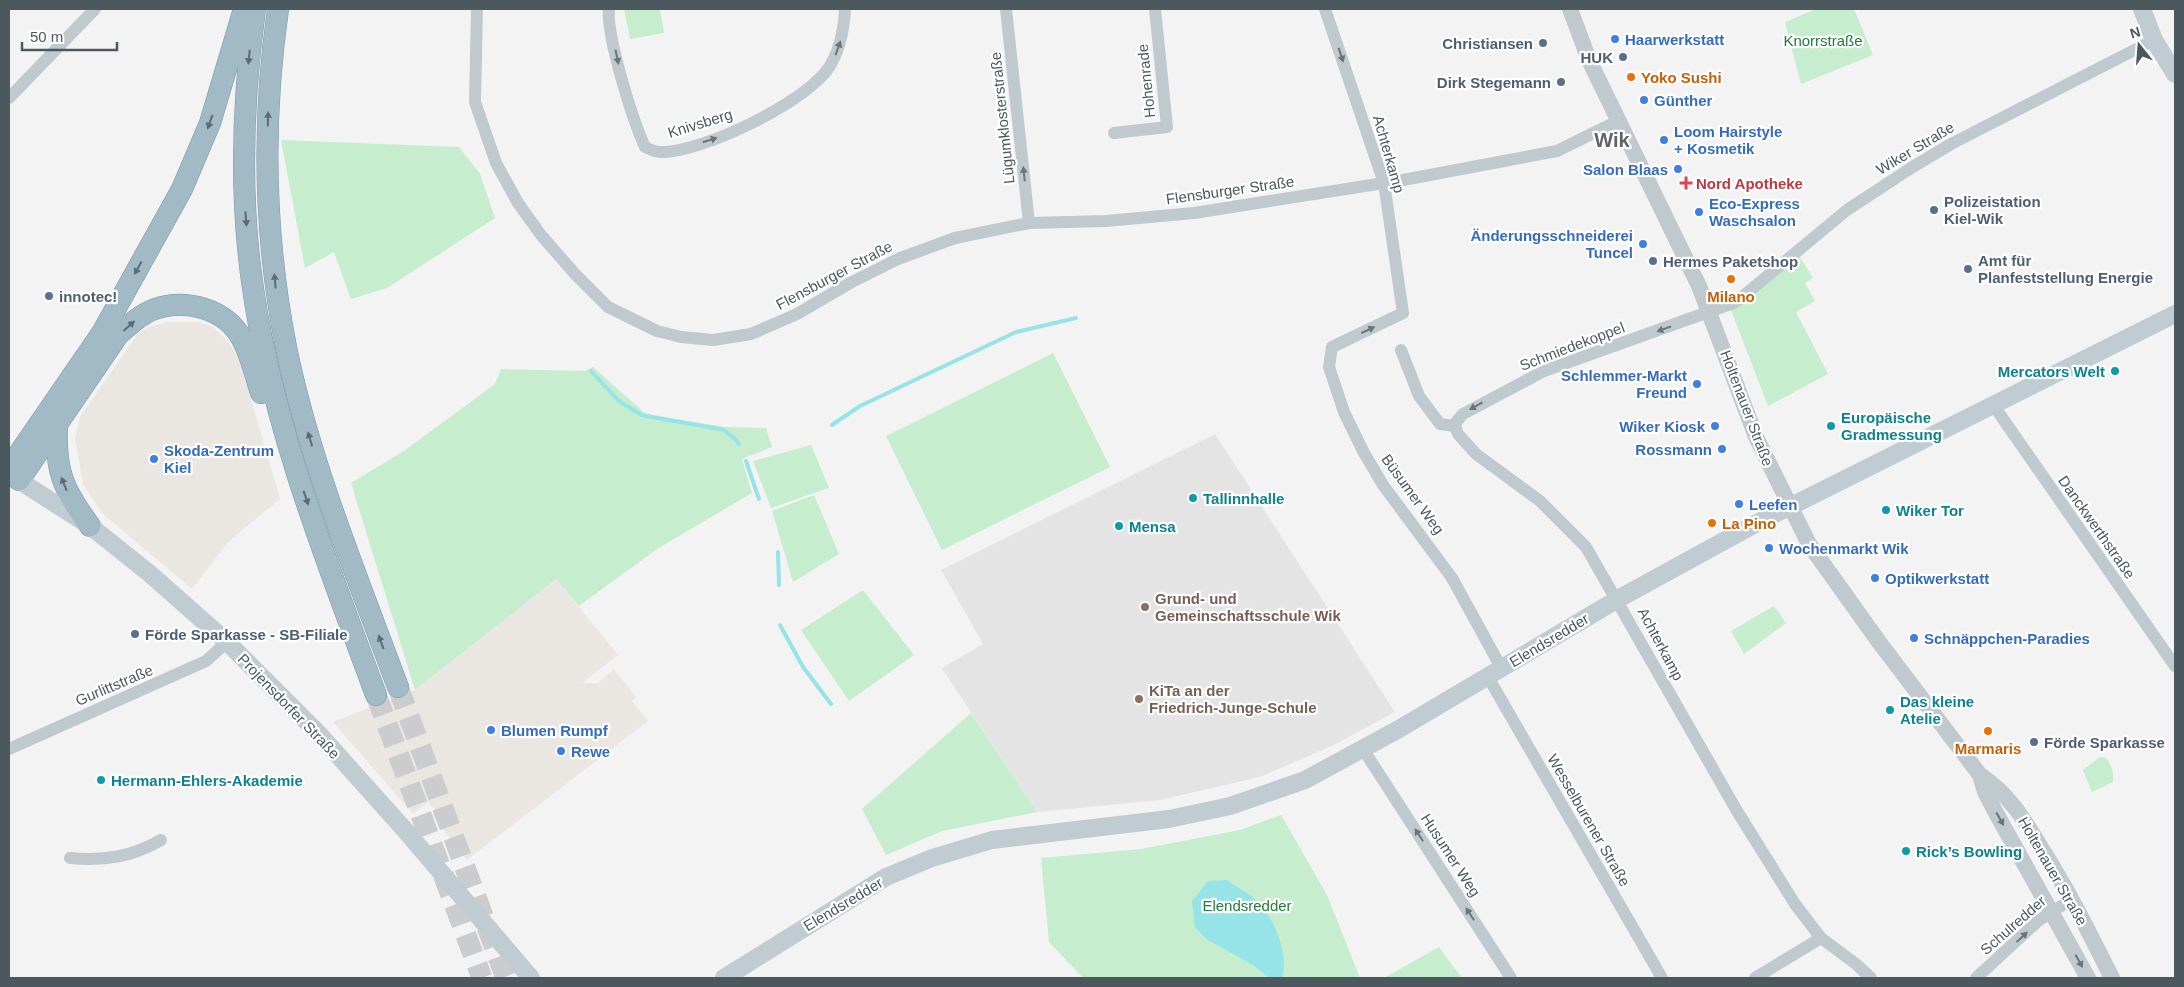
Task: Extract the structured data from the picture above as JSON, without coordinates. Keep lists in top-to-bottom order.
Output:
{
  "streets": {
    "main road": ["Elendsredder", "Projensdorfer Straße"],
    "street": [
      "Hohenrade",
      "Lügumklosterstraße",
      "Knivsberg",
      "Wiker Straße",
      "Achterkamp",
      "Flensburger Straße",
      "Schmiedekoppel",
      "Holtenauer Straße",
      "Büsumer Weg",
      "Danckwerthstraße",
      "Gurlittstraße",
      "Wesselburener Straße",
      "Husumer Weg",
      "Schulredder"
    ]
  },
  "crossings": [
    ["Lügumklosterstraße", "Flensburger Straße"],
    ["Wiker Straße", "Schmiedekoppel"],
    ["Wiker Straße", "Holtenauer Straße"],
    ["Achterkamp", "Flensburger Straße"],
    ["Achterkamp", "Schmiedekoppel"],
    ["Achterkamp", "Büsumer Weg"],
    ["Achterkamp", "Elendsredder"],
    ["Flensburger Straße", "Holtenauer Straße"],
    ["Schmiedekoppel", "Holtenauer Straße"],
    ["Holtenauer Straße", "Elendsredder"],
    ["Holtenauer Straße", "Schulredder"],
    ["Büsumer Weg", "Elendsredder"],
    ["Büsumer Weg", "Wesselburener Straße"],
    ["Danckwerthstraße", "Elendsredder"],
    ["Elendsredder", "Wesselburener Straße"],
    ["Elendsredder", "Husumer Weg"],
    ["Gurlittstraße", "Projensdorfer Straße"]
  ],
  "one_way": [
    "Lügumklosterstraße",
    "Schmiedekoppel",
    "Büsumer Weg",
    "Husumer Weg",
    "Schulredder"
  ],
  "districts": ["Wik"],
  "parks": ["Knorrstraße", "Elendsredder"],
  "places": {
    "other": [
      "Haarwerkstatt",
      "Christiansen",
      "HUK",
      "Yoko Sushi",
      "Dirk Stegemann",
      "Günther",
      "Loom Hairstyle + Kosmetik",
      "Salon Blaas",
      "Polizeistation Kiel-Wik",
      "Eco-Express Waschsalon",
      "Änderungsschneiderei Tuncel",
      "Hermes Paketshop",
      "Amt für Planfeststellung Energie",
      "Milano",
      "innotec!",
      "Mercators Welt",
      "Schlemmer-Markt Freund",
      "Wiker Kiosk",
      "Europäische Gradmessung",
      "Rossmann",
      "Skoda-Zentrum Kiel",
      "Tallinnhalle",
      "Leefen",
      "Wiker Tor",
      "La Pino",
      "Mensa",
      "Wochenmarkt Wik",
      "Optikwerkstatt",
      "Grund- und Gemeinschaftsschule Wik",
      "Förde Sparkasse - SB-Filiale",
      "Schnäppchen-Paradies",
      "KiTa an der Friedrich-Junge-Schule",
      "Das kleine Atelie",
      "Blumen Rumpf",
      "Marmaris",
      "Förde Sparkasse",
      "Rewe",
      "Hermann-Ehlers-Akademie",
      "Rick’s Bowling"
    ],
    "health": ["Nord Apotheke"]
  },
  "scale_bar": "50 m",
  "north": "top"
}
